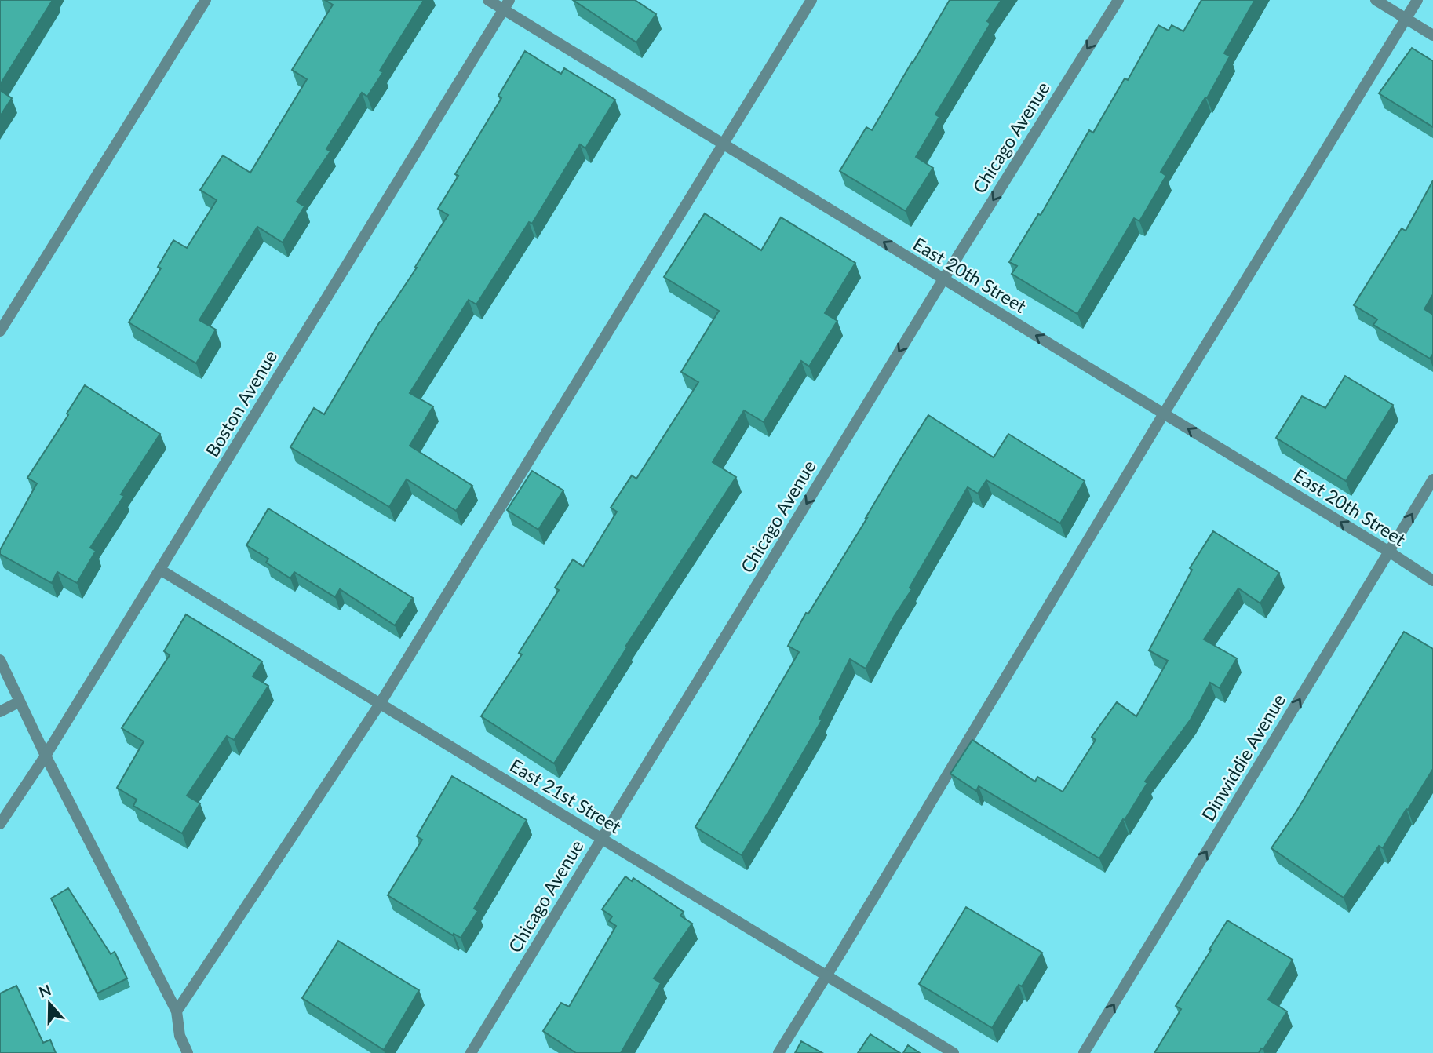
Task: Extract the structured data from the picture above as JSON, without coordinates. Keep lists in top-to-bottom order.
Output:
{
  "streets": {
    "street": [
      "Chicago Avenue",
      "East 20th Street",
      "Boston Avenue",
      "Dinwiddie Avenue",
      "East 21st Street"
    ]
  },
  "crossings": [
    ["Chicago Avenue", "East 20th Street"],
    ["Chicago Avenue", "East 21st Street"],
    ["East 20th Street", "Boston Avenue"],
    ["East 20th Street", "Dinwiddie Avenue"],
    ["Boston Avenue", "East 21st Street"]
  ],
  "one_way": ["Chicago Avenue", "East 20th Street", "Dinwiddie Avenue"],
  "north": "top"
}
